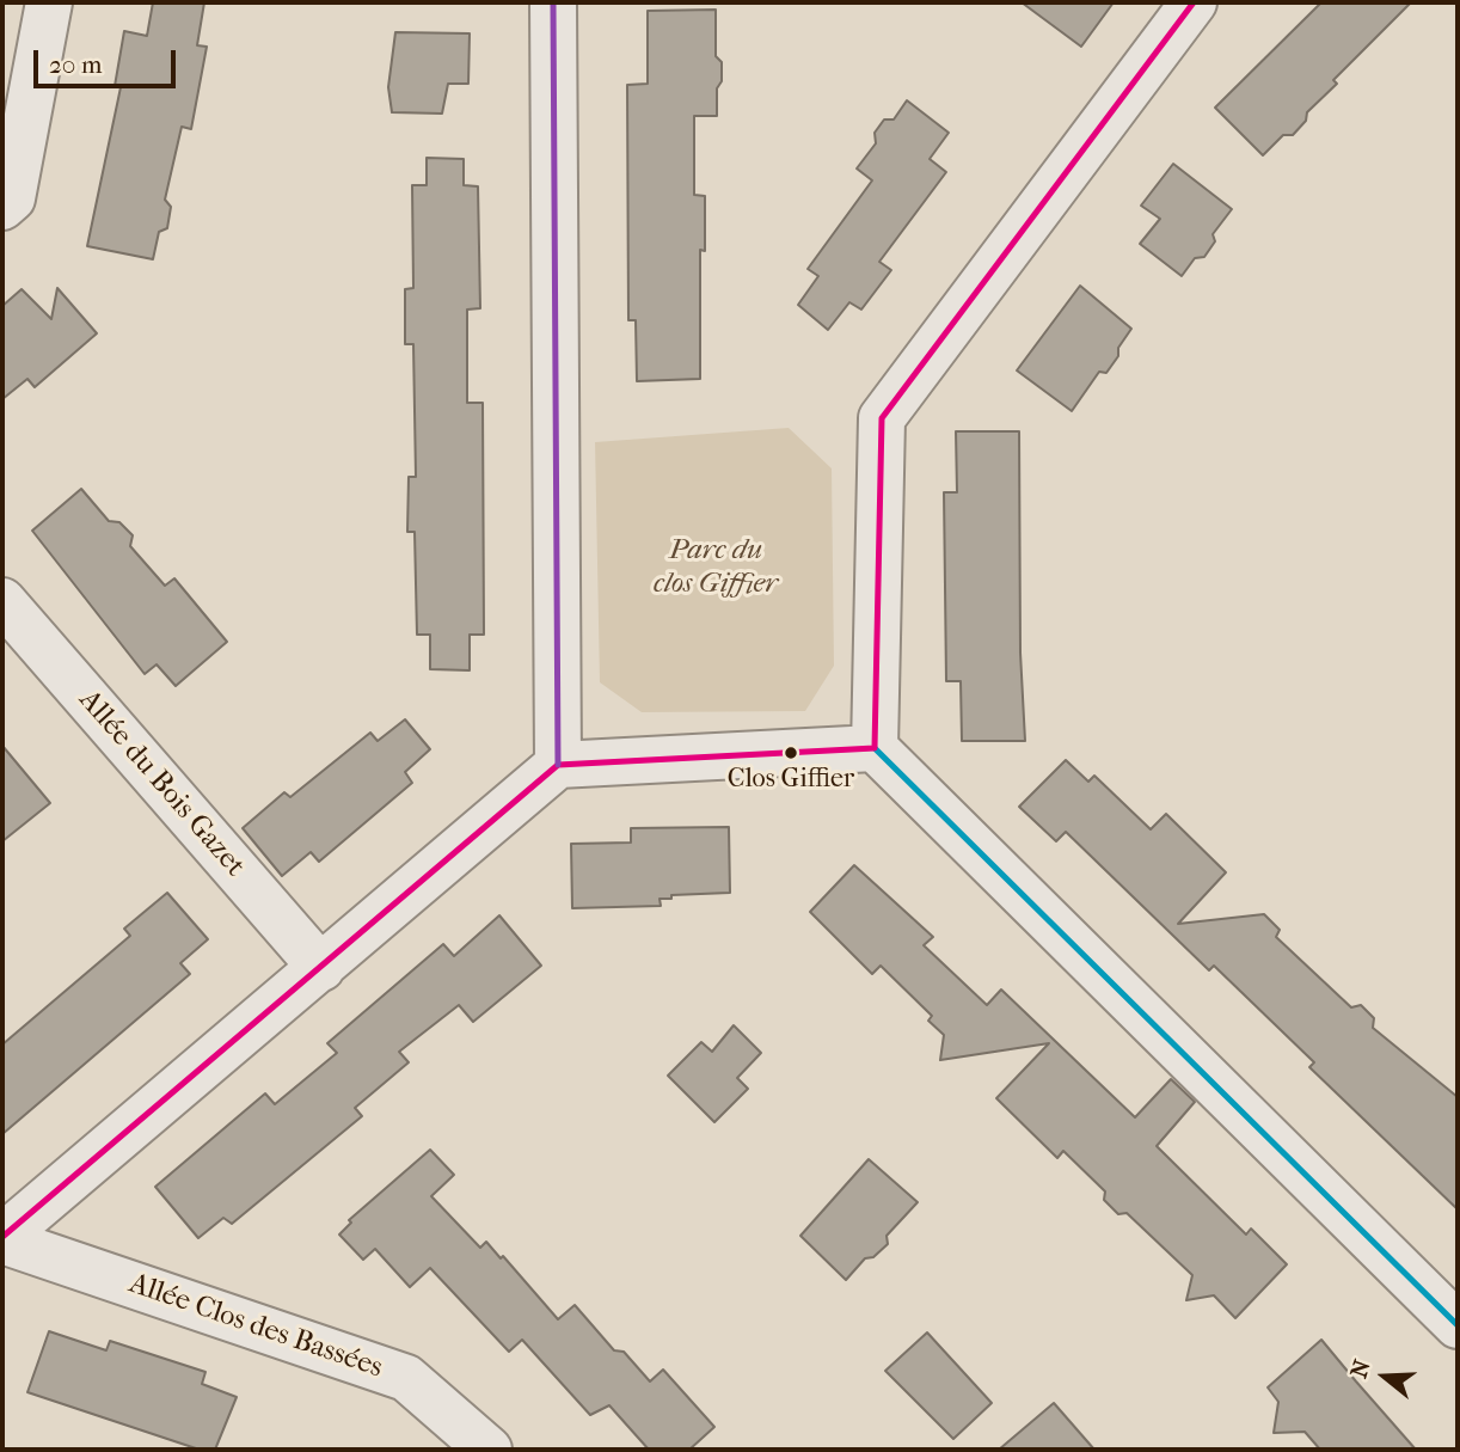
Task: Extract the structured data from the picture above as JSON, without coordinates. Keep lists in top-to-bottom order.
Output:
{
  "streets": {
    "street": ["Allée du Bois Gazet", "Allée Clos des Bassées"]
  },
  "parks": ["Parc du clos Giffier"],
  "places": ["Clos Giffier"],
  "scale_bar": "20 m",
  "north": "left"
}
